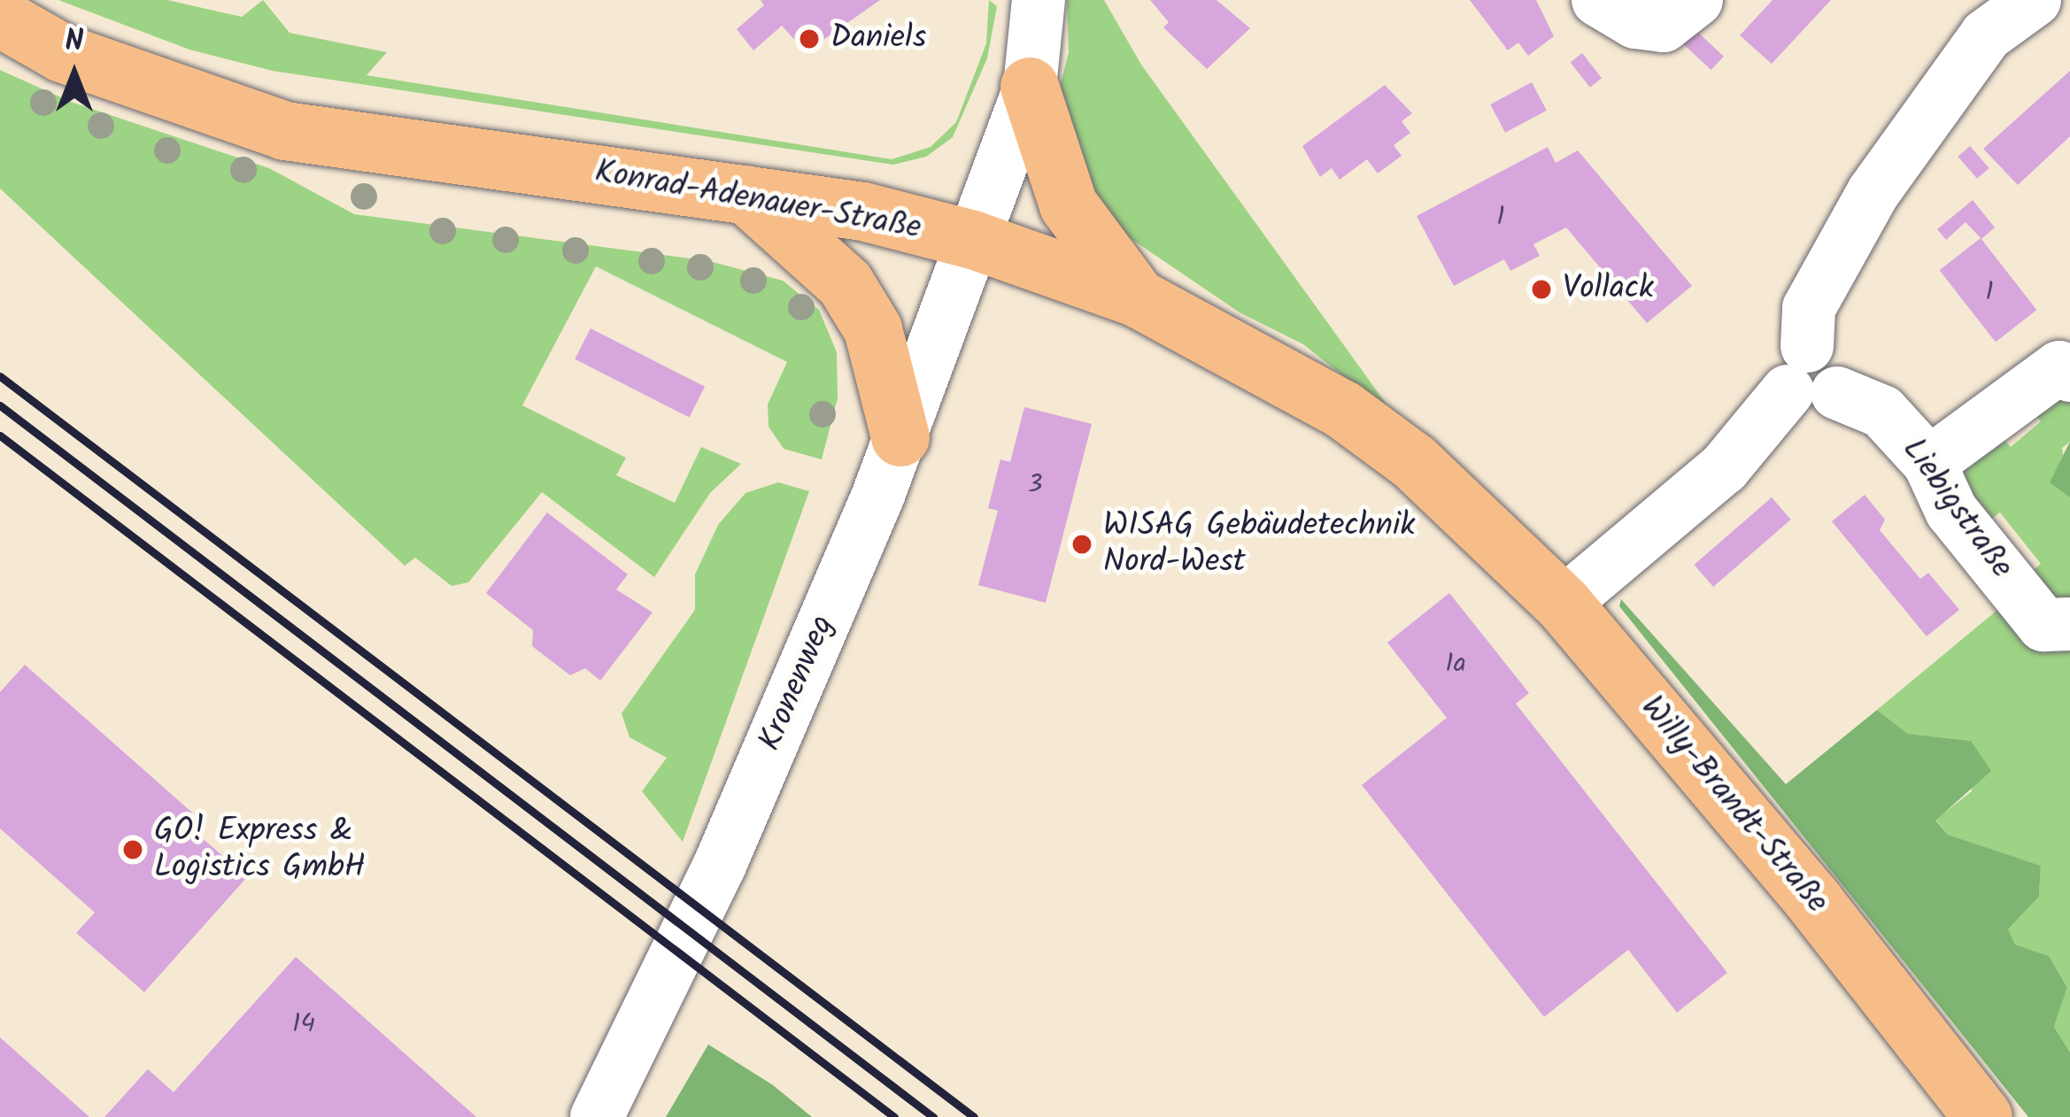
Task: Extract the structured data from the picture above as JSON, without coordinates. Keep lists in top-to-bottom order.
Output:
{
  "streets": {
    "main road": ["Konrad-Adenauer-Straße", "Willy-Brandt-Straße"],
    "street": ["Liebigstraße", "Kronenweg"]
  },
  "crossings": [
    ["Konrad-Adenauer-Straße", "Kronenweg"],
    ["Konrad-Adenauer-Straße", "Willy-Brandt-Straße"]
  ],
  "places": [
    "Daniels",
    "Vollack",
    "WISAG Gebäudetechnik Nord-West",
    "GO! Express & Logistics GmbH"
  ],
  "house_numbers": [
    "1",
    "1",
    "3",
    "1a",
    "14"
  ],
  "north": "top"
}
